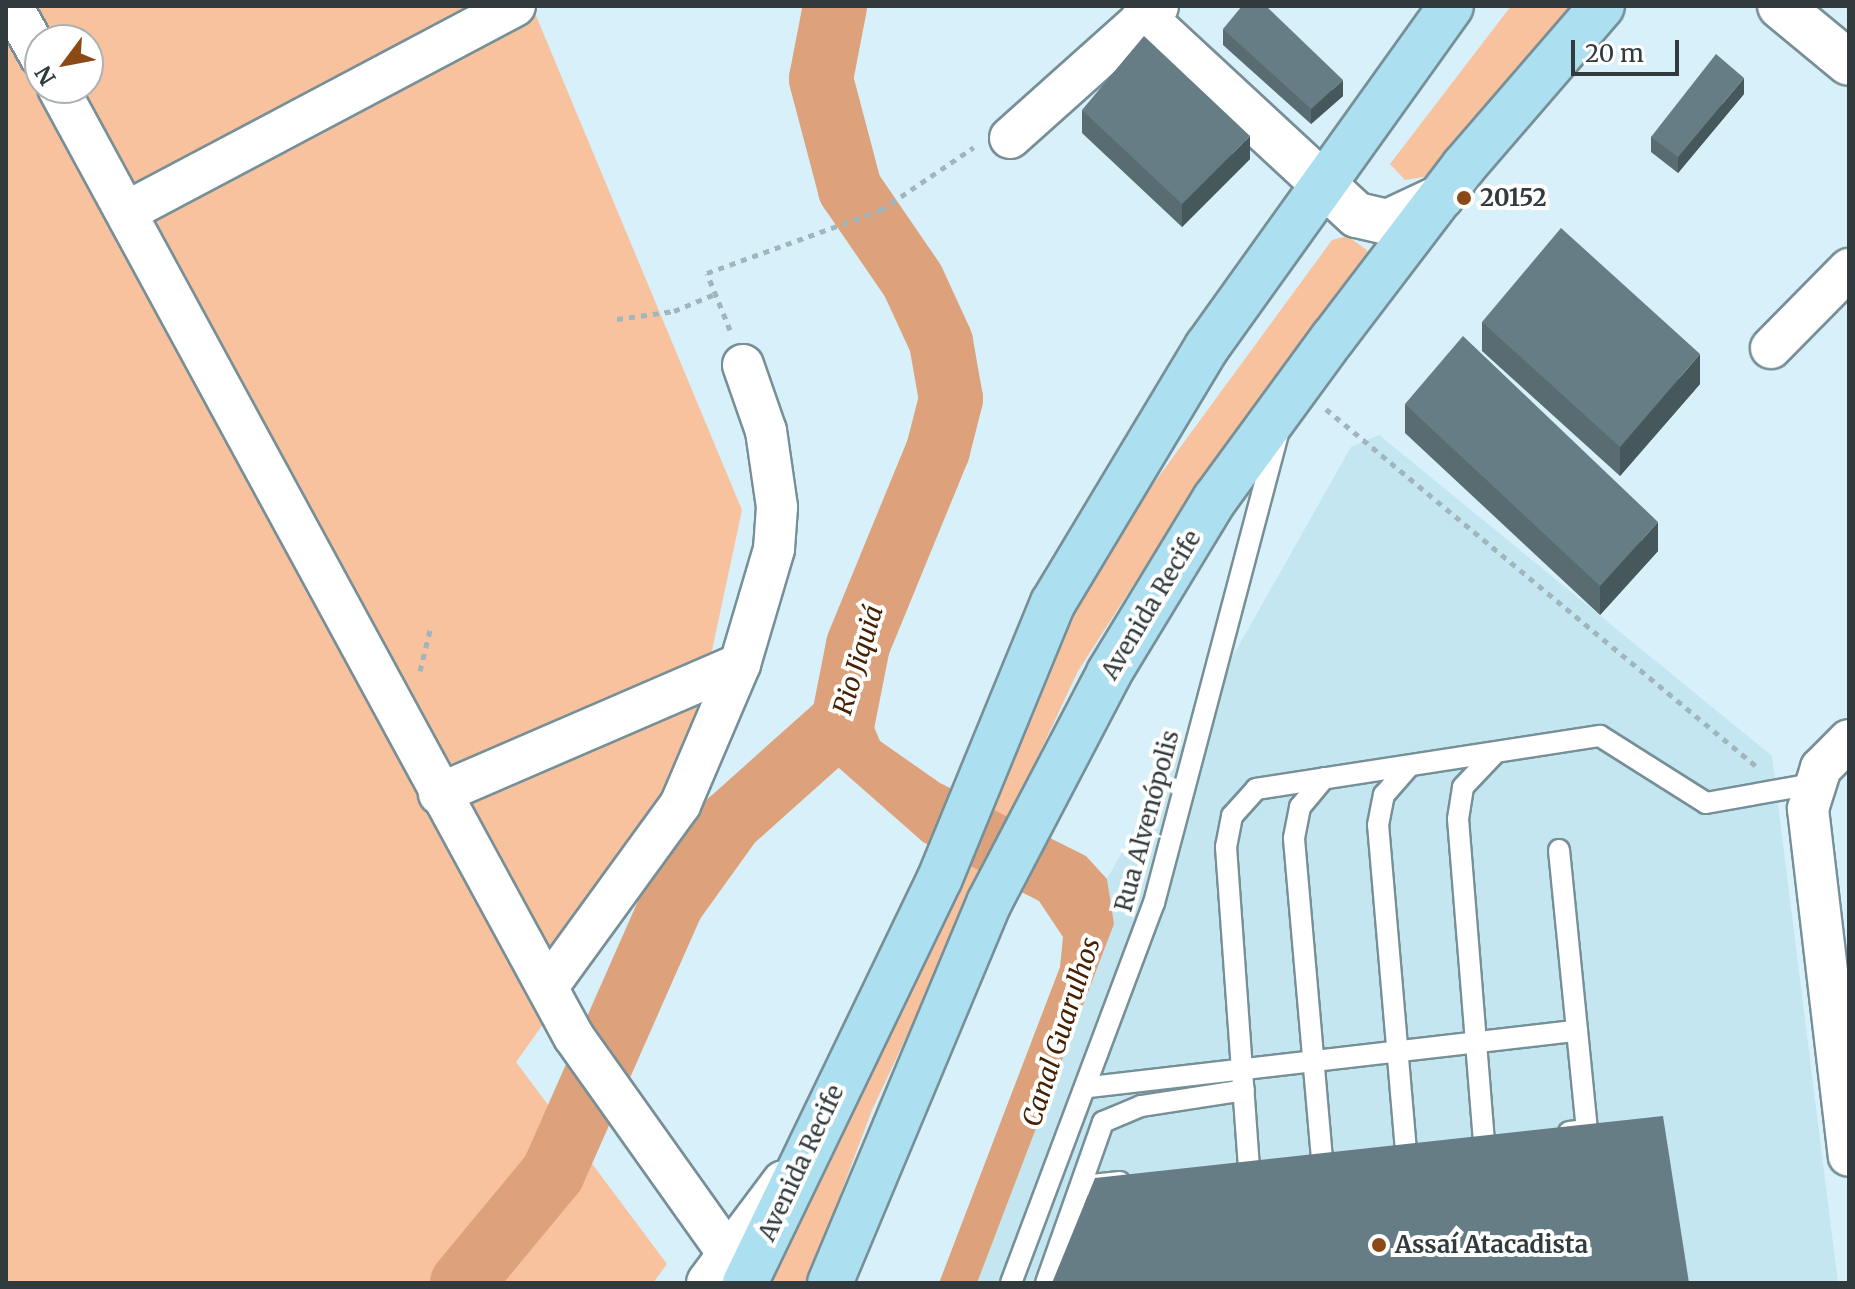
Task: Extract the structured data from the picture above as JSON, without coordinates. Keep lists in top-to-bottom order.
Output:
{
  "streets": {
    "main road": ["Avenida Recife"],
    "lane": ["Rua Alvenópolis"]
  },
  "crossings": [
    ["Avenida Recife", "Rua Alvenópolis"]
  ],
  "water": ["Rio Jiquiá", "Canal Guarulhos"],
  "places": ["20152", "Assaí Atacadista"],
  "scale_bar": "20 m",
  "north": "bottom left"
}
